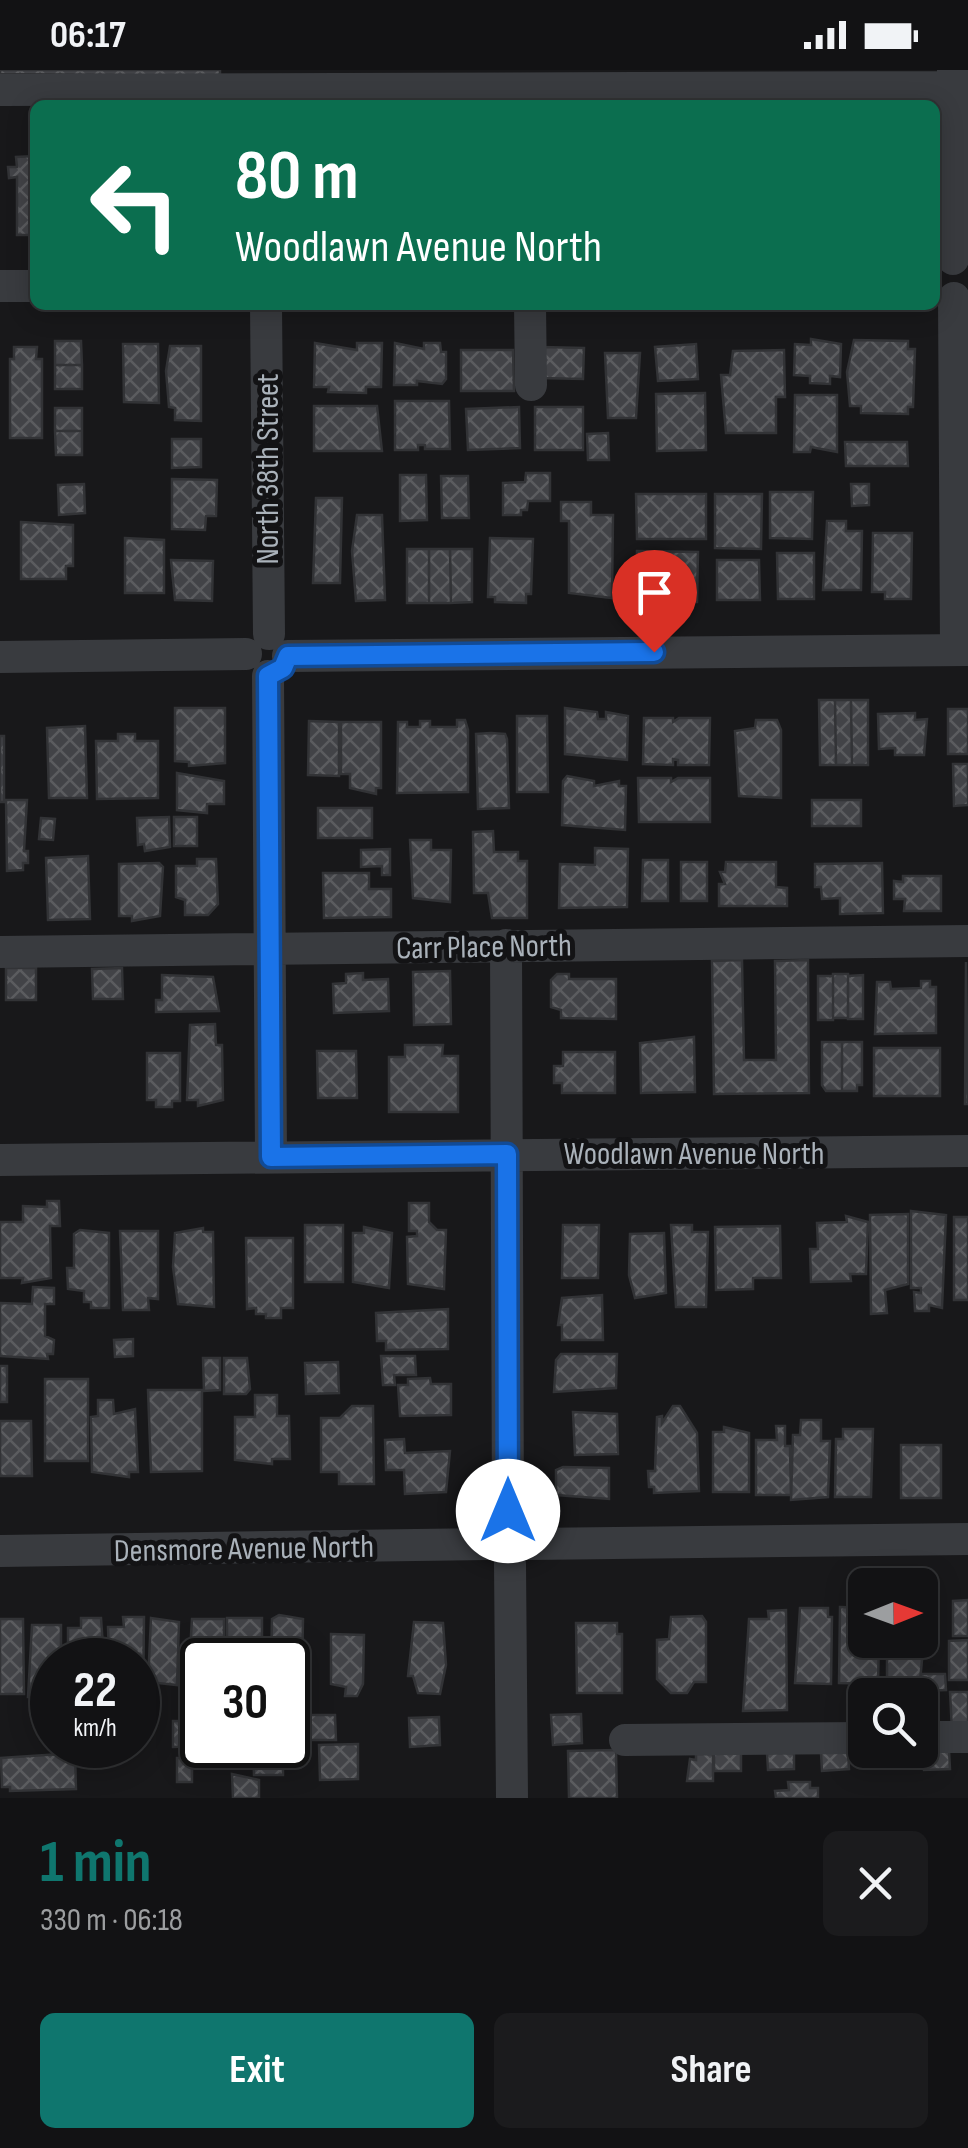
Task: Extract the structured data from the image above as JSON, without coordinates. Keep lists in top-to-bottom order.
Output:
{
  "streets": {
    "street": [
      "North 38th Street",
      "Carr Place North",
      "Woodlawn Avenue North",
      "Densmore Avenue North"
    ]
  },
  "crossings": [
    ["North 38th Street", "Carr Place North"],
    ["North 38th Street", "Woodlawn Avenue North"]
  ],
  "north": "right",
  "page": {
    "status": "06:17",
    "turn": ["80 m", "Woodlawn Avenue North"],
    "speed": "22 km/h",
    "limit": "30",
    "heading": ["1 min", "330 m · 06:18"],
    "buttons": ["Exit", "Share"]
  }
}
